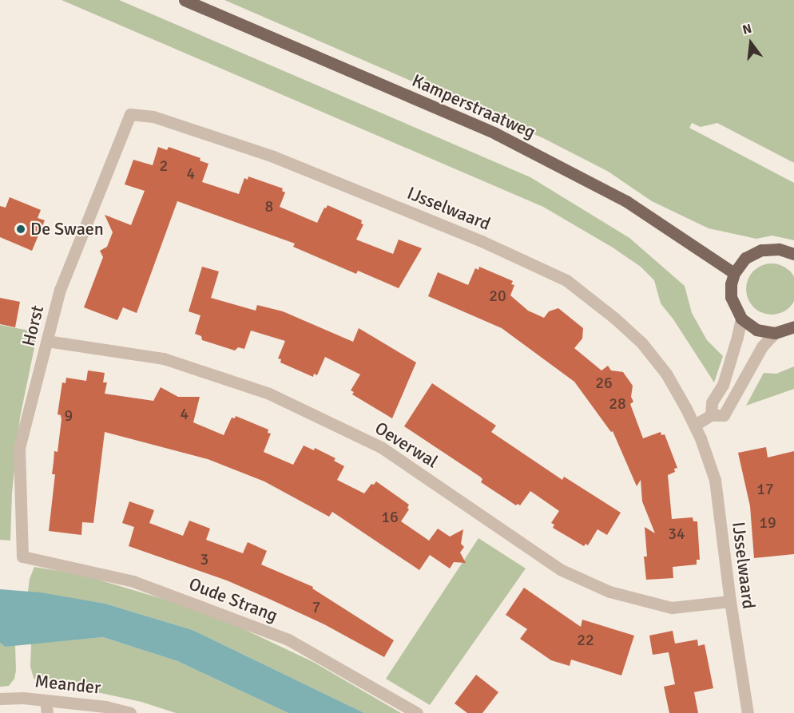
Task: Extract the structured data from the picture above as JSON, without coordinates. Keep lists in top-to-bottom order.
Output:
{
  "streets": {
    "main road": ["Kamperstraatweg"],
    "street": [
      "IJsselwaard",
      "Horst",
      "Oeverwal",
      "Oude Strang",
      "Meander"
    ]
  },
  "crossings": [
    ["IJsselwaard", "Horst"],
    ["IJsselwaard", "Oeverwal"],
    ["Horst", "Oeverwal"],
    ["Horst", "Oude Strang"]
  ],
  "places": ["De Swaen"],
  "house_numbers": [
    "2",
    "4",
    "8",
    "20",
    "26",
    "28",
    "4",
    "9",
    "17",
    "16",
    "19",
    "34",
    "3",
    "7",
    "22"
  ],
  "north": "top"
}
